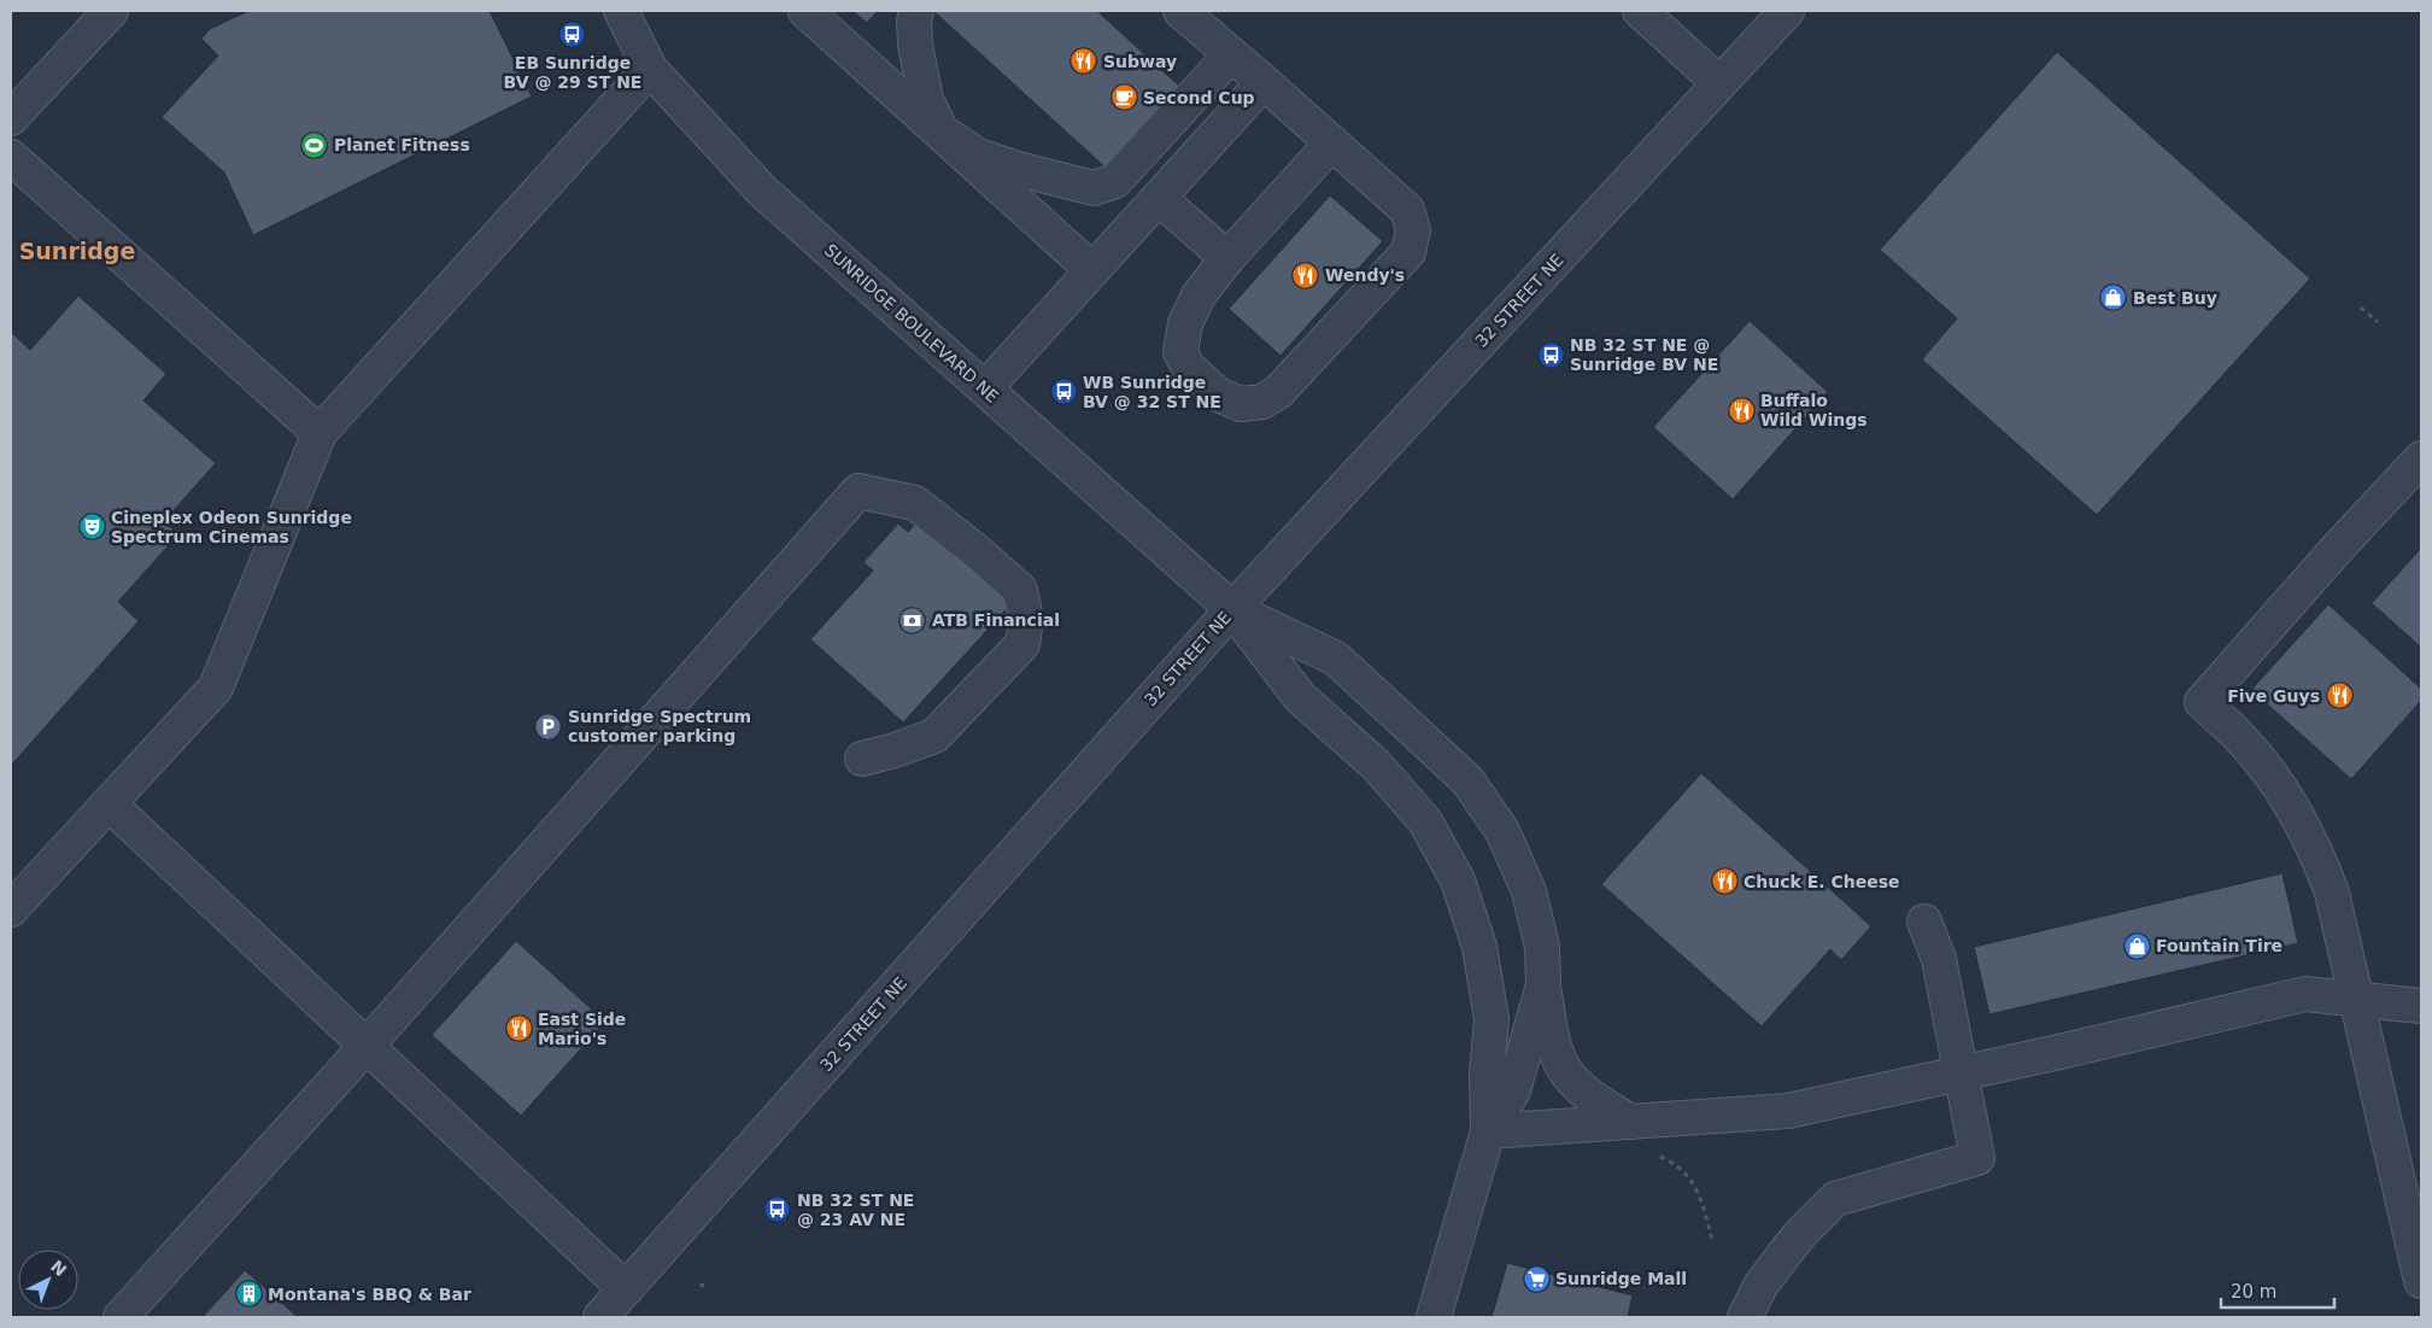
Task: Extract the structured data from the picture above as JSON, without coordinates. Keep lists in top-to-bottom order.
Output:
{
  "streets": {
    "street": ["32 STREET NE", "SUNRIDGE BOULEVARD NE"]
  },
  "crossings": [
    ["32 STREET NE", "SUNRIDGE BOULEVARD NE"]
  ],
  "districts": ["Sunridge"],
  "places": {
    "bus stop": [
      "EB Sunridge BV @ 29 ST NE",
      "NB 32 ST NE @ Sunridge BV NE",
      "WB Sunridge BV @ 32 ST NE",
      "NB 32 ST NE @ 23 AV NE"
    ],
    "restaurant": [
      "Subway",
      "Wendy's",
      "Buffalo Wild Wings",
      "Five Guys",
      "Chuck E. Cheese",
      "East Side Mario's"
    ],
    "cafe": ["Second Cup"],
    "sports": ["Planet Fitness"],
    "shop": ["Best Buy", "Fountain Tire"],
    "theatre": ["Cineplex Odeon Sunridge Spectrum Cinemas"],
    "bank": ["ATB Financial"],
    "parking": ["Sunridge Spectrum customer parking"],
    "supermarket": ["Sunridge Mall"],
    "building": ["Montana's BBQ & Bar"]
  },
  "scale_bar": "20 m",
  "north": "top right"
}
